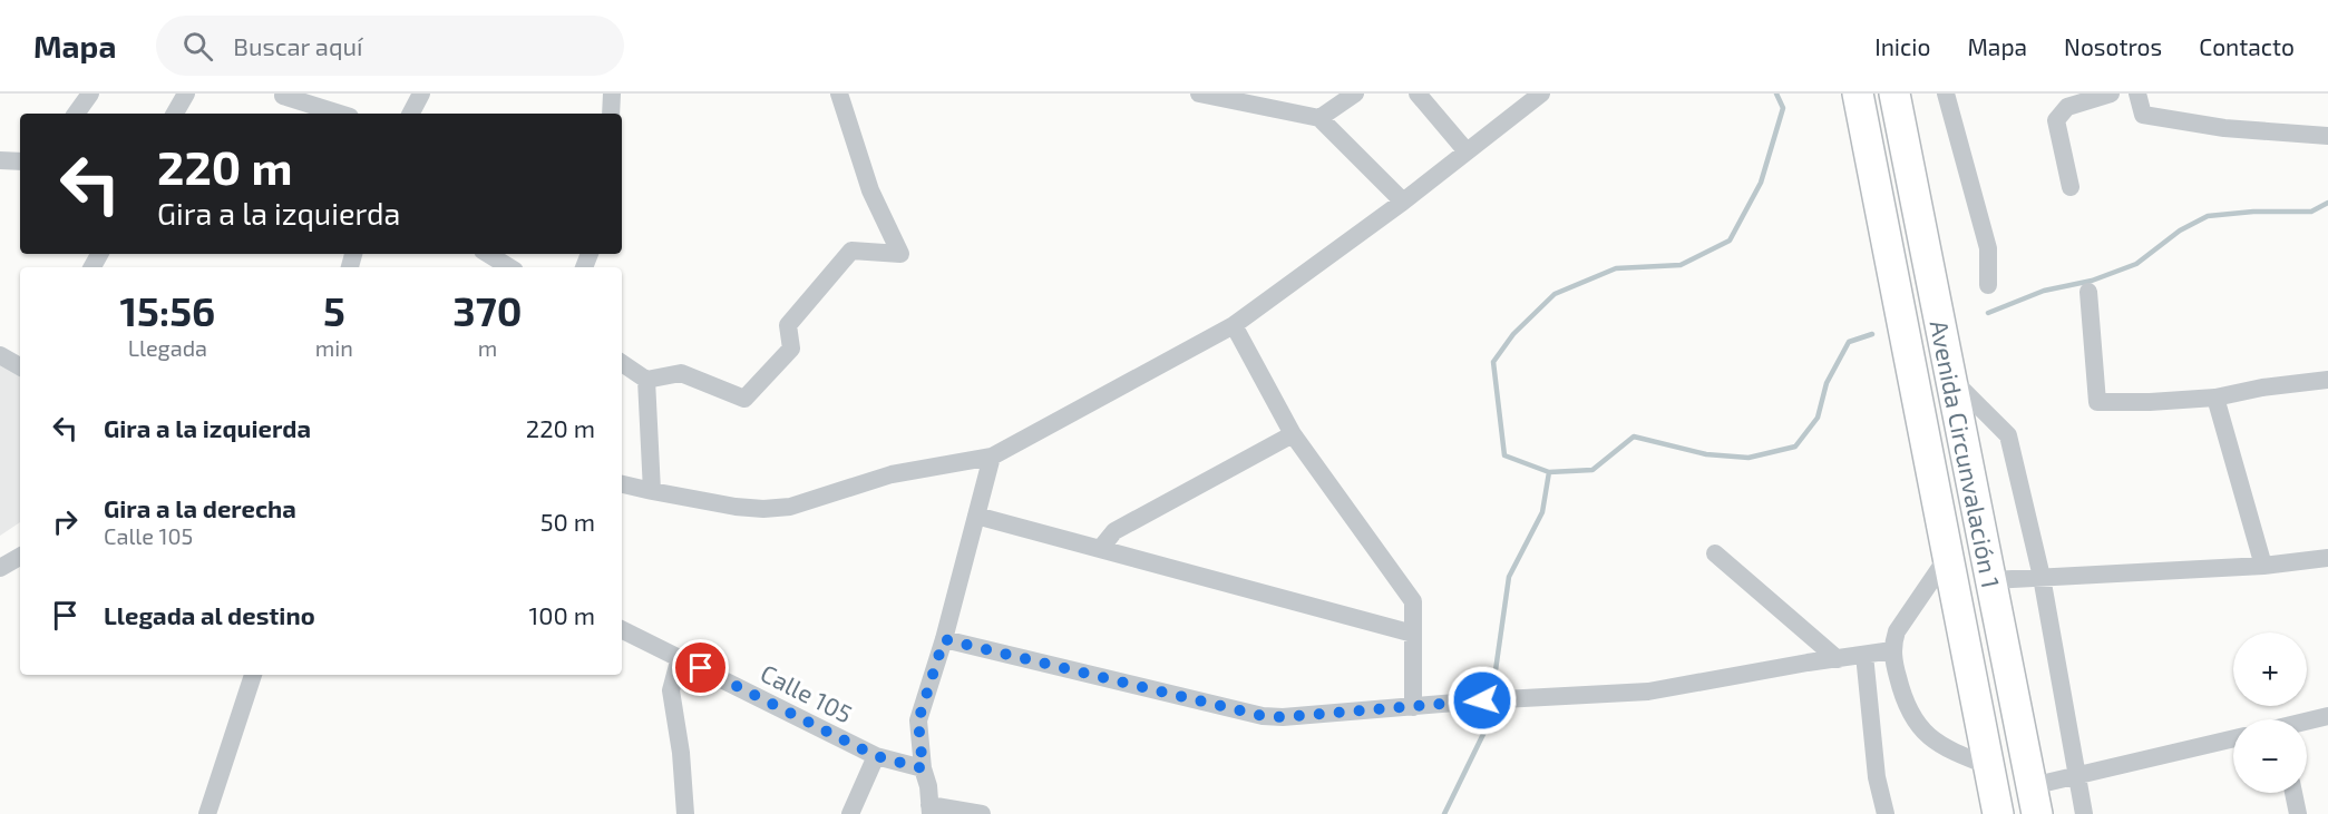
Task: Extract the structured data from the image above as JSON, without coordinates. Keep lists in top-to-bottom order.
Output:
{
  "streets": {
    "main road": ["Avenida Circunvalación 1"],
    "street": ["Calle 105"]
  },
  "page": {
    "header": "Mapa",
    "search": "Buscar aquí",
    "nav": [
      "Inicio",
      "Mapa",
      "Nosotros",
      "Contacto"
    ],
    "turn": ["220 m", "Gira a la izquierda"],
    "eta": [
      "15:56",
      "Llegada",
      "5",
      "min",
      "370",
      "m"
    ],
    "list": [
      {
        "name": "Gira a la izquierda",
        "value": "220 m"
      },
      {
        "name": "Gira a la derecha",
        "note": "Calle 105",
        "value": "50 m"
      },
      {
        "name": "Llegada al destino",
        "value": "100 m"
      }
    ],
    "map_buttons": ["+", "−"]
  }
}
